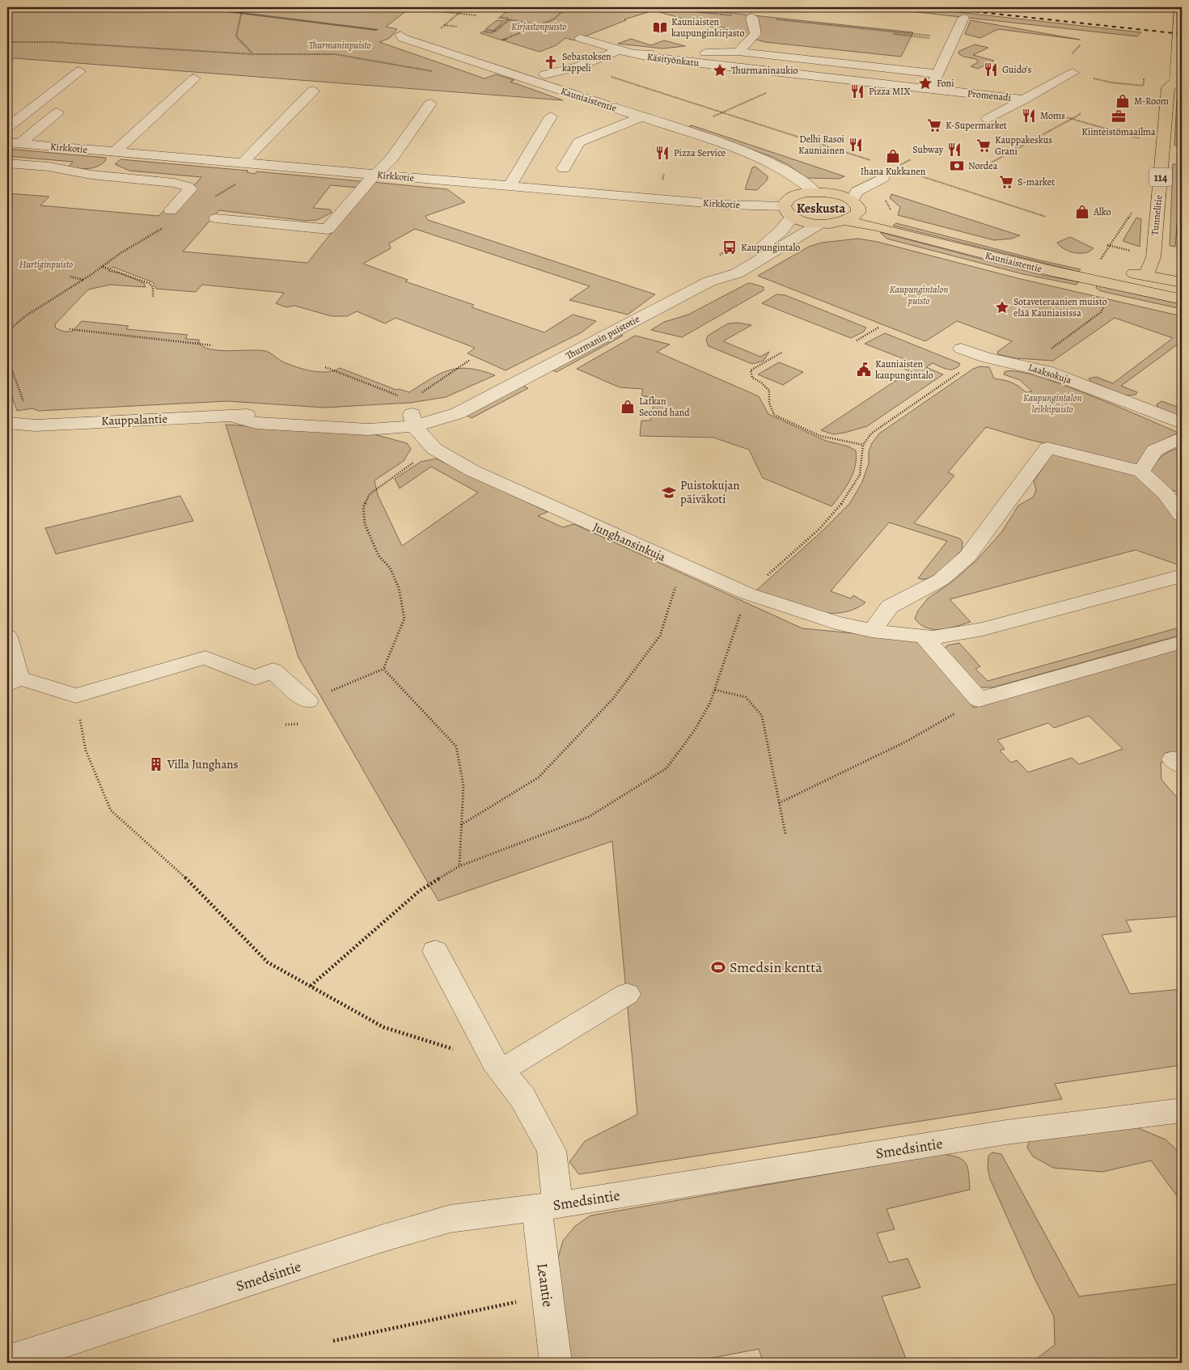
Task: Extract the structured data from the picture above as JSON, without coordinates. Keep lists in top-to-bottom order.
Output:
{
  "streets": {
    "main road": ["Kauniaistentie", "114", "Tunnelitie"],
    "street": [
      "Käsityönkatu",
      "Promenadi",
      "Kirkkotie",
      "Thurmanin puistotie",
      "Laaksokuja",
      "Kauppalantie",
      "Junghansinkuja",
      "Smedsintie",
      "Leantie"
    ]
  },
  "crossings": [
    ["Käsityönkatu", "Promenadi"],
    ["Kauniaistentie", "Kirkkotie"],
    ["Kauniaistentie", "Tunnelitie"],
    ["Kauniaistentie", "Thurmanin puistotie"],
    ["Kirkkotie", "Thurmanin puistotie"],
    ["Thurmanin puistotie", "Kauppalantie"],
    ["Thurmanin puistotie", "Junghansinkuja"],
    ["Kauppalantie", "Junghansinkuja"],
    ["Smedsintie", "Leantie"]
  ],
  "districts": ["Keskusta"],
  "parks": [
    "Kirjastonpuisto",
    "Thurmaninpuisto",
    "Hurtiginpuisto",
    "Kaupungintalon puisto",
    "Kaupungintalon leikkipuisto"
  ],
  "places": {
    "library": ["Kauniaisten kaupunginkirjasto"],
    "church": ["Sebastoksen kappeli"],
    "restaurant": [
      "Guido's",
      "Pizza MIX",
      "Moms",
      "Delhi Rasoi Kauniainen",
      "Subway",
      "Pizza Service"
    ],
    "place": ["Thurmaninaukio", "Foni", "Sotaveteraanien muisto elää Kauniaisissa"],
    "shop": [
      "M-Room",
      "Ihana Kukkanen",
      "Alko",
      "Lafkan Second hand"
    ],
    "office": ["Kiinteistömaailma"],
    "supermarket": ["K-Supermarket", "Kauppakeskus Grani", "S-market"],
    "bank": ["Nordea"],
    "bus stop": ["Kaupungintalo"],
    "public building": ["Kauniaisten kaupungintalo"],
    "school or university": ["Puistokujan päiväkoti"],
    "building": ["Villa Junghans"],
    "sports": ["Smedsin kenttä"]
  }
}
